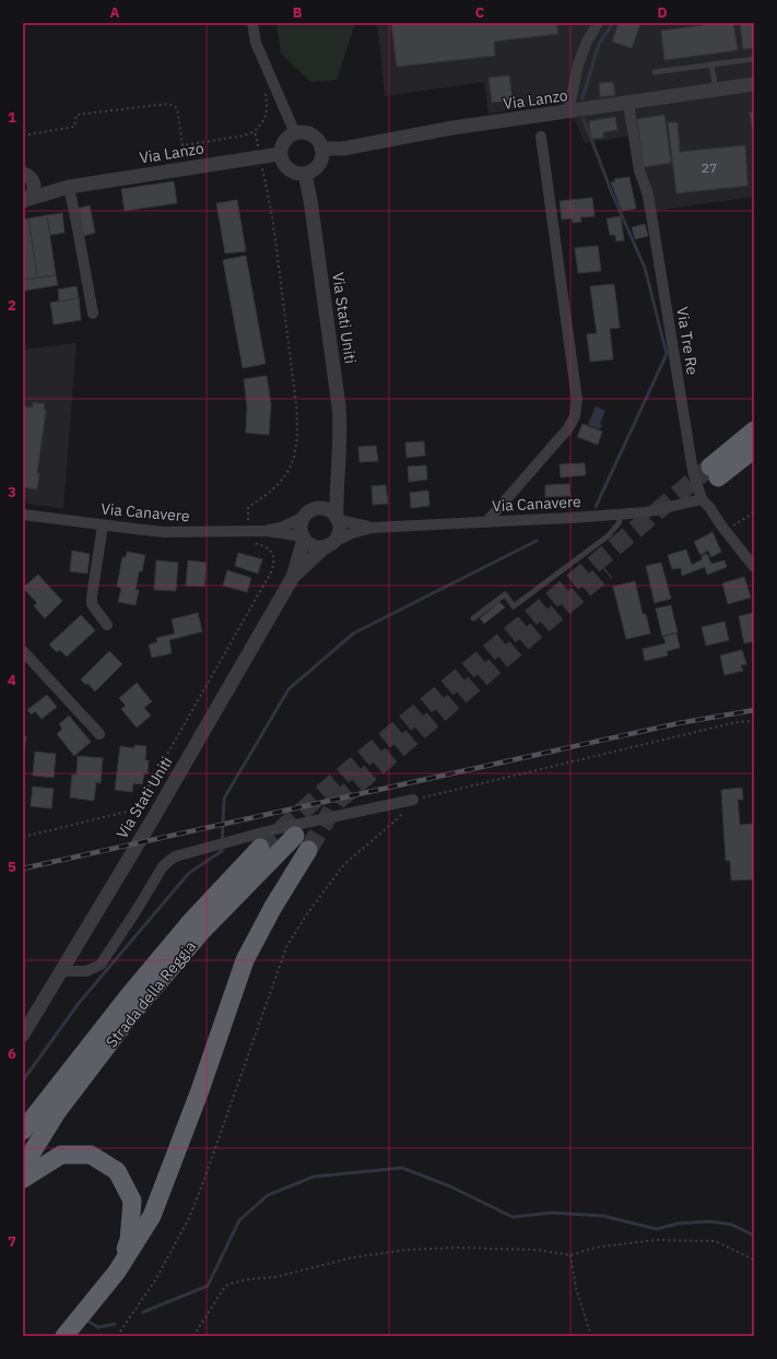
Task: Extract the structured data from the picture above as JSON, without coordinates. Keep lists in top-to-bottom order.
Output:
{
  "streets": {
    "highway": ["Strada della Reggia"],
    "street": [
      "Via Lanzo",
      "Via Stati Uniti",
      "Via Tre Re",
      "Via Canavere"
    ]
  },
  "crossings": [
    ["Via Lanzo", "Via Stati Uniti"],
    ["Via Lanzo", "Via Tre Re"],
    ["Via Stati Uniti", "Via Canavere"],
    ["Via Tre Re", "Via Canavere"]
  ],
  "house_numbers": ["27"],
  "grid": {
    "columns": [
      "A",
      "B",
      "C",
      "D"
    ],
    "rows": [
      "1",
      "2",
      "3",
      "4",
      "5",
      "6",
      "7"
    ]
  }
}
